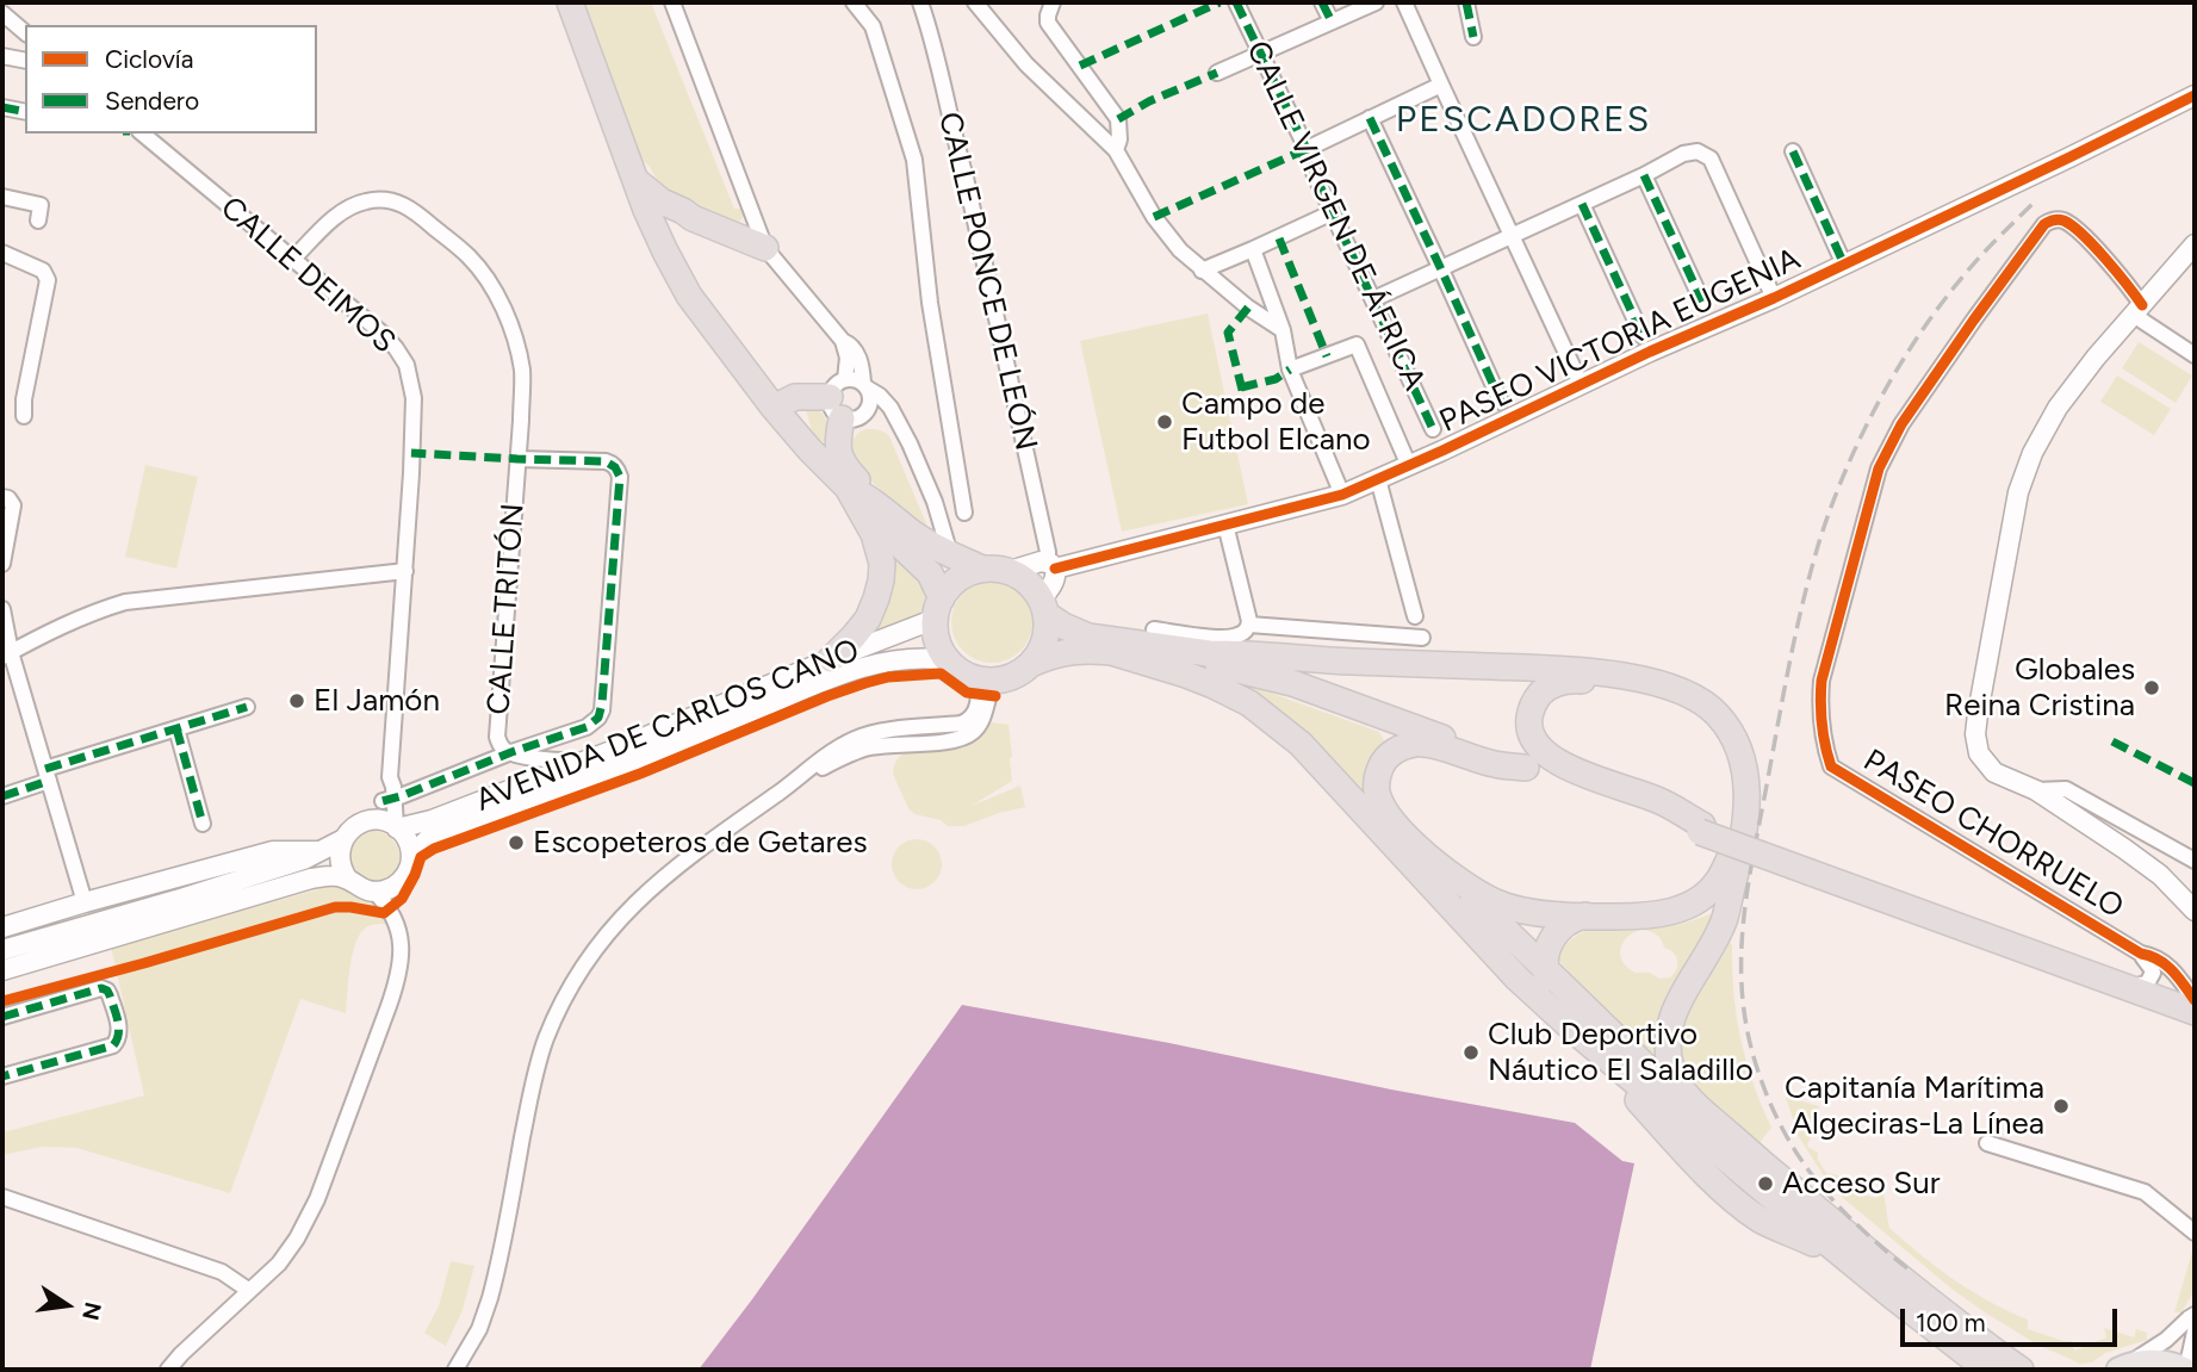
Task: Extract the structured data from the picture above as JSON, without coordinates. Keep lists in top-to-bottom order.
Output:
{
  "streets": {
    "street": [
      "CALLE VIRGEN DE ÁFRICA",
      "CALLE DEIMOS",
      "CALLE PONCE DE LEÓN",
      "PASEO VICTORIA EUGENIA",
      "CALLE TRITÓN",
      "AVENIDA DE CARLOS CANO",
      "PASEO CHORRUELO"
    ]
  },
  "crossings": [
    ["CALLE DEIMOS", "CALLE TRITÓN"],
    ["CALLE PONCE DE LEÓN", "PASEO VICTORIA EUGENIA"],
    ["PASEO VICTORIA EUGENIA", "AVENIDA DE CARLOS CANO"]
  ],
  "districts": ["PESCADORES"],
  "places": [
    "Campo de Futbol Elcano",
    "Globales Reina Cristina",
    "El Jamón",
    "Escopeteros de Getares",
    "Club Deportivo Náutico El Saladillo",
    "Capitanía Marítima Algeciras-La Línea",
    "Acceso Sur"
  ],
  "legend": ["Ciclovía", "Sendero"],
  "scale_bar": "100 m",
  "north": "right"
}
